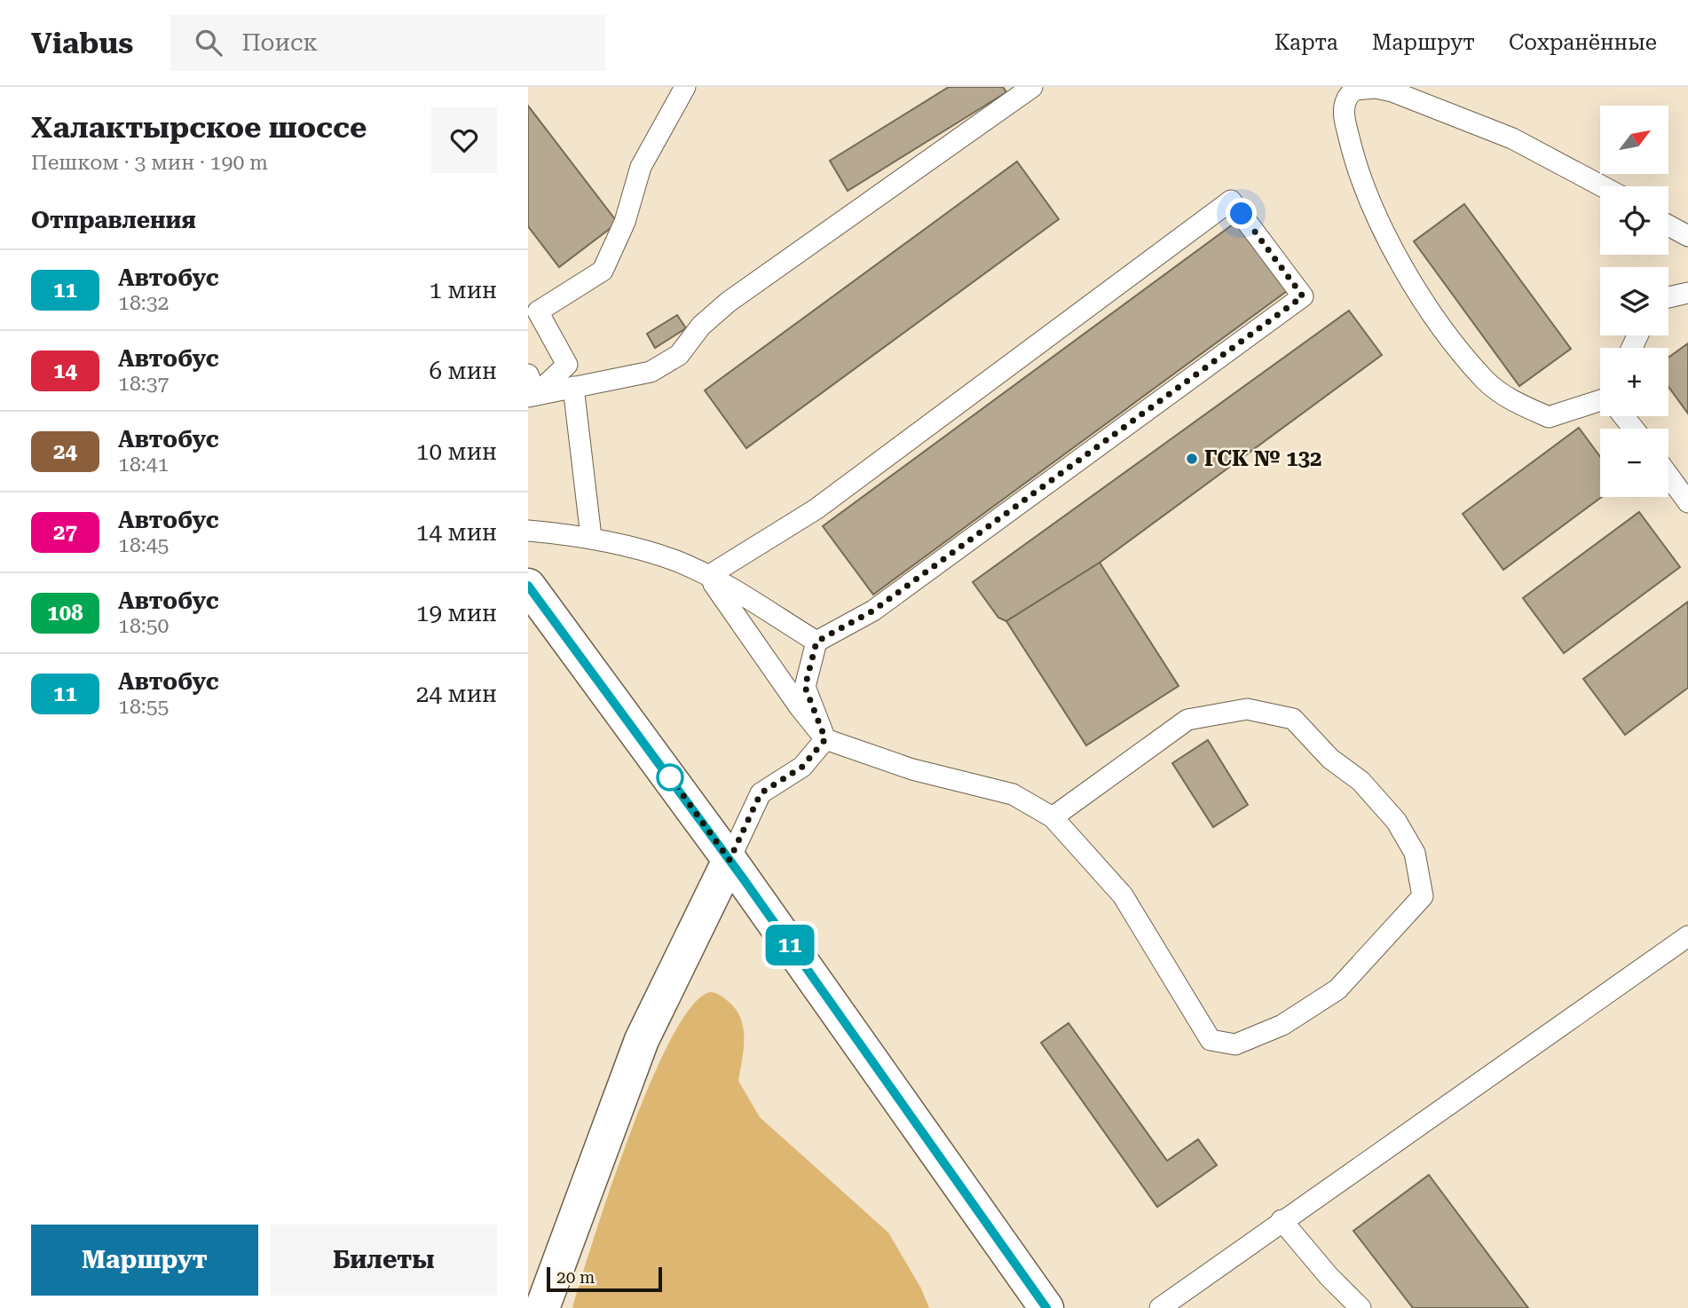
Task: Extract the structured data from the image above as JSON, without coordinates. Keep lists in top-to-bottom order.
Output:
{
  "places": ["ГСК № 132"],
  "lines": ["bus line 11"],
  "scale_bar": "20 m",
  "north": "top right",
  "page": {
    "header": "Viabus",
    "search": "Поиск",
    "nav": ["Карта", "Маршрут", "Сохранённые"],
    "heading": [
      ["Халактырское шоссе", "Пешком · 3 мин · 190 m"],
      "Отправления"
    ],
    "on_map": "11",
    "map_buttons": ["+", "−"],
    "list": [
      {
        "mark": "11",
        "name": "Автобус",
        "note": "18:32",
        "value": "1 мин"
      },
      {
        "mark": "14",
        "name": "Автобус",
        "note": "18:37",
        "value": "6 мин"
      },
      {
        "mark": "24",
        "name": "Автобус",
        "note": "18:41",
        "value": "10 мин"
      },
      {
        "mark": "27",
        "name": "Автобус",
        "note": "18:45",
        "value": "14 мин"
      },
      {
        "mark": "108",
        "name": "Автобус",
        "note": "18:50",
        "value": "19 мин"
      },
      {
        "mark": "11",
        "name": "Автобус",
        "note": "18:55",
        "value": "24 мин"
      }
    ],
    "buttons": ["Маршрут", "Билеты"],
    "scale": "20 m"
  }
}
